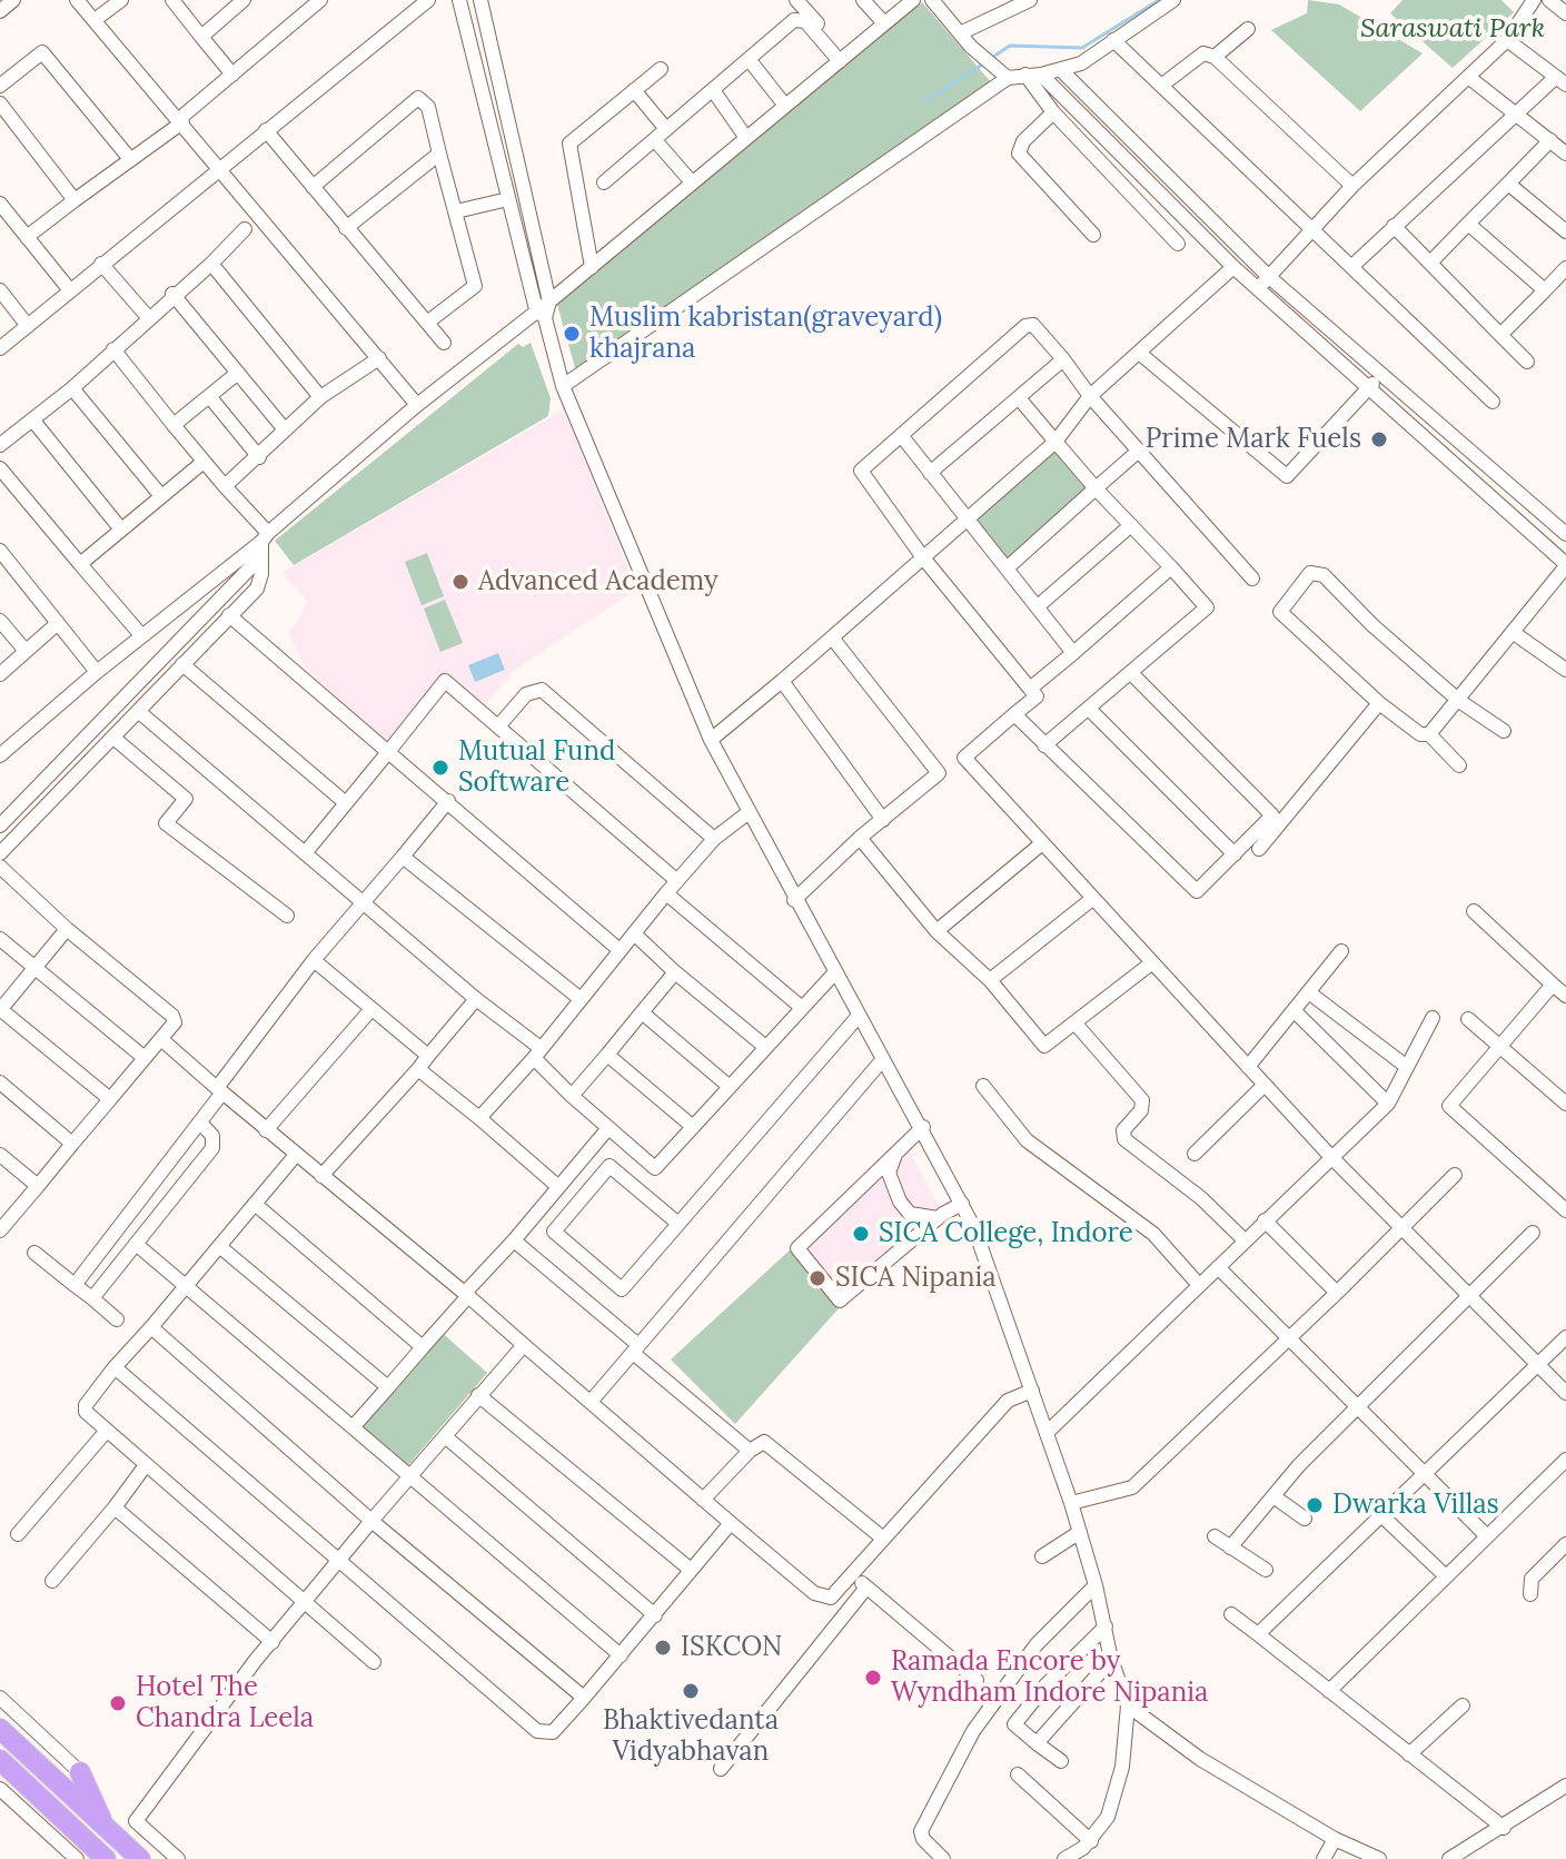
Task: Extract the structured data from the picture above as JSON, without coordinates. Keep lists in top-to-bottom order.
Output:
{
  "parks": ["Saraswati Park"],
  "places": [
    "Muslim kabristan(graveyard) khajrana",
    "Prime Mark Fuels",
    "Advanced Academy",
    "Mutual Fund Software",
    "SICA College, Indore",
    "SICA Nipania",
    "Dwarka Villas",
    "ISKCON",
    "Ramada Encore by Wyndham Indore Nipania",
    "Bhaktivedanta Vidyabhavan",
    "Hotel The Chandra Leela"
  ]
}
